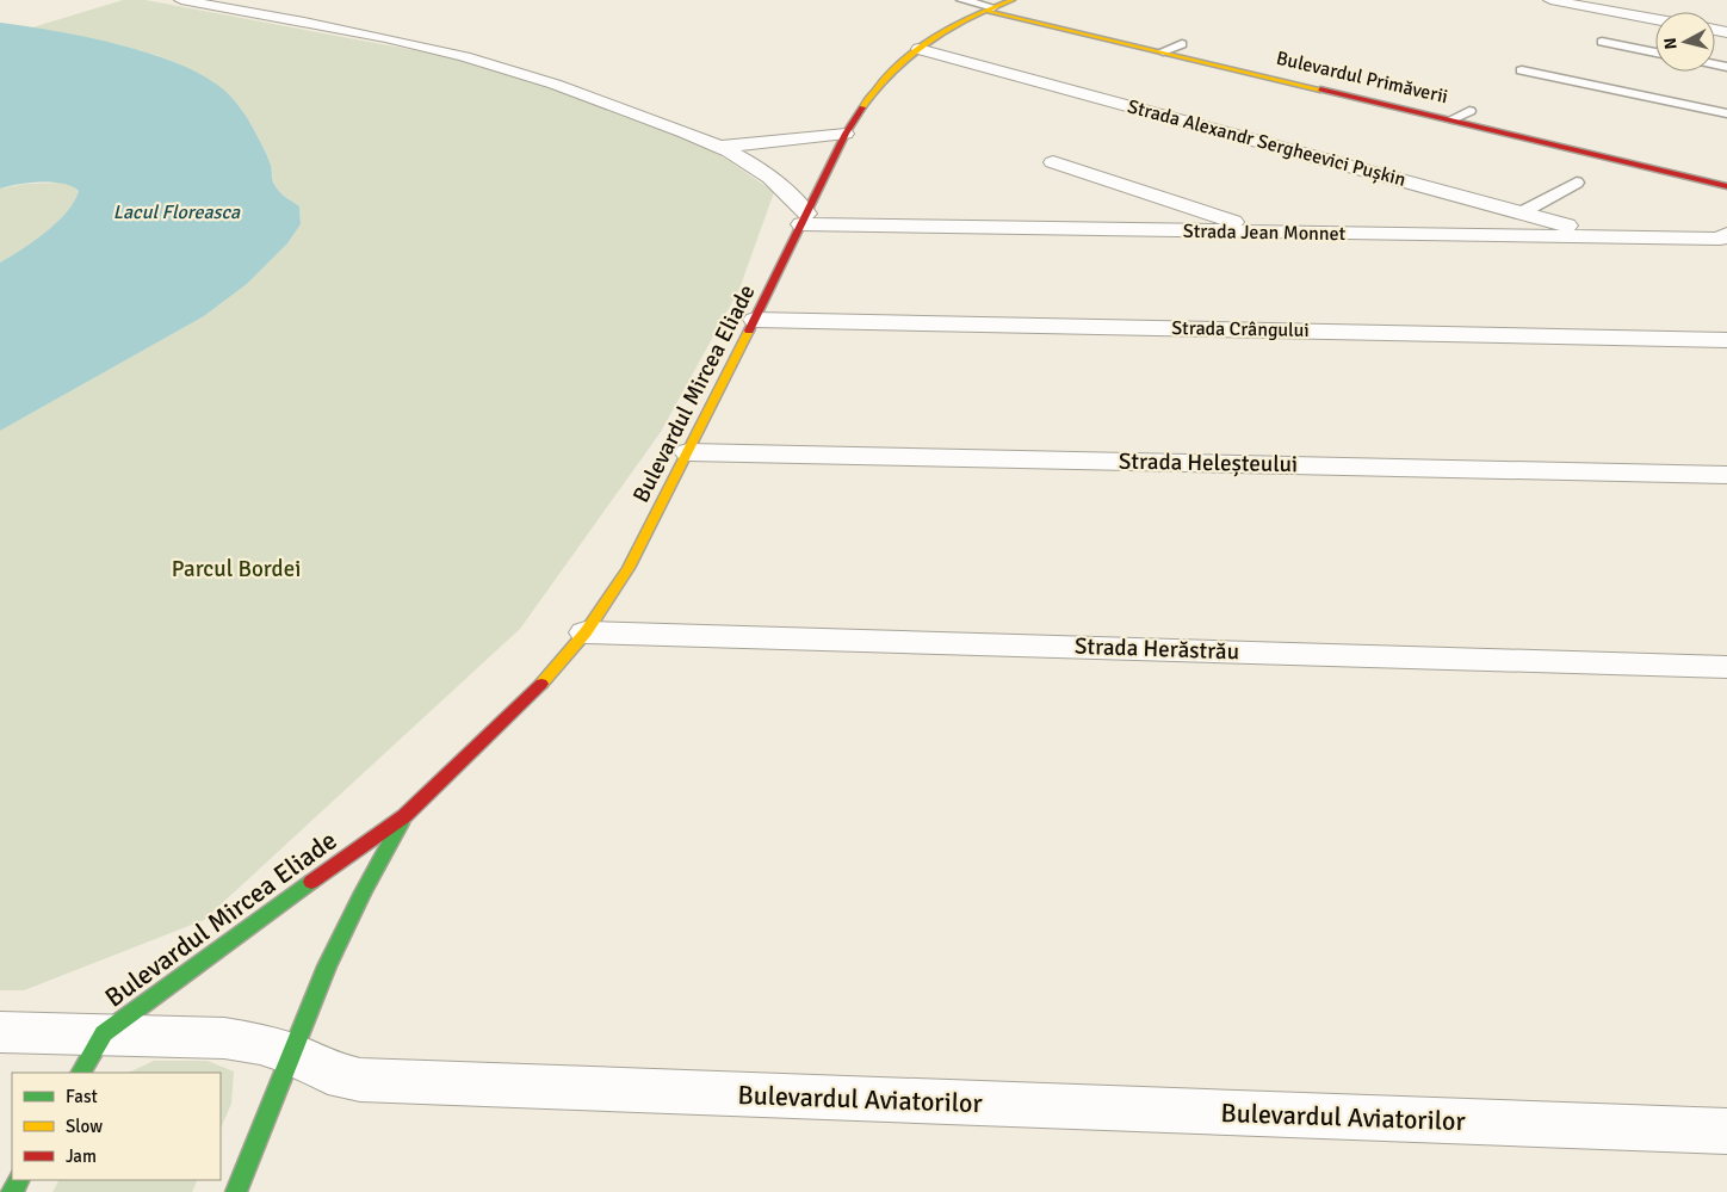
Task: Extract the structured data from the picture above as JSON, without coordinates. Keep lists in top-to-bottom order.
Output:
{
  "streets": {
    "street": [
      "Bulevardul Primăverii",
      "Strada Alexandr Sergheevici Pușkin",
      "Strada Jean Monnet",
      "Strada Crângului",
      "Bulevardul Mircea Eliade",
      "Strada Heleșteului",
      "Strada Herăstrău",
      "Bulevardul Aviatorilor"
    ]
  },
  "crossings": [
    ["Bulevardul Primăverii", "Bulevardul Mircea Eliade"],
    ["Strada Alexandr Sergheevici Pușkin", "Strada Jean Monnet"],
    ["Strada Alexandr Sergheevici Pușkin", "Bulevardul Mircea Eliade"],
    ["Strada Jean Monnet", "Bulevardul Mircea Eliade"],
    ["Strada Crângului", "Bulevardul Mircea Eliade"],
    ["Bulevardul Mircea Eliade", "Strada Heleșteului"],
    ["Bulevardul Mircea Eliade", "Strada Herăstrău"],
    ["Bulevardul Mircea Eliade", "Bulevardul Aviatorilor"]
  ],
  "water": ["Lacul Floreasca"],
  "parks": ["Parcul Bordei"],
  "legend": ["Fast", "Slow", "Jam"],
  "north": "left"
}
